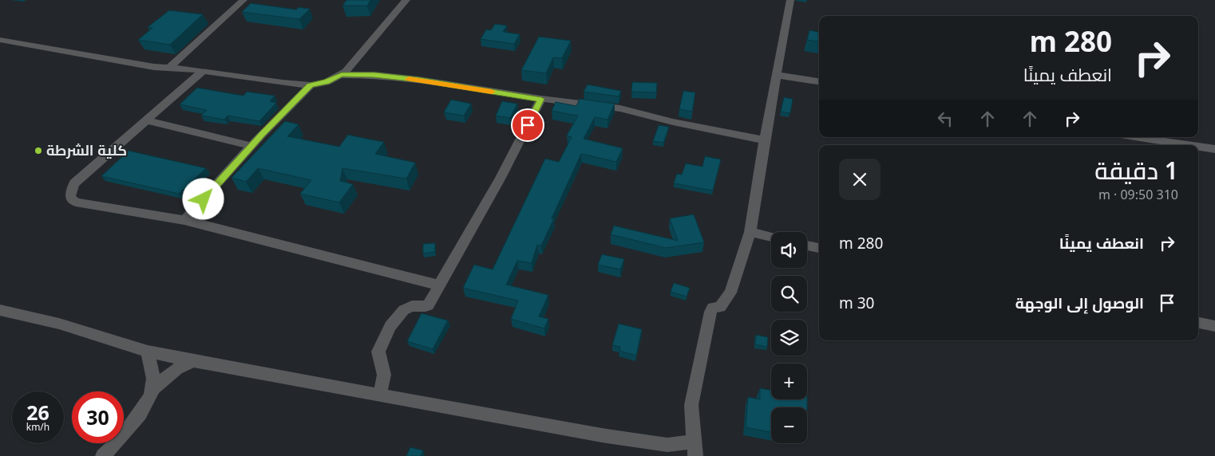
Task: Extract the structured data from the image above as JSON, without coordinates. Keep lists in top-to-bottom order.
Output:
{
  "places": ["كلية الشرطة"],
  "page": {
    "turn": ["280 m", "انعطف يمينًا"],
    "heading": ["1 دقيقة", "310 m · 09:50"],
    "list": [
      {
        "name": "انعطف يمينًا",
        "value": "280 m"
      },
      {
        "name": "الوصول إلى الوجهة",
        "value": "30 m"
      }
    ],
    "map_buttons": ["+", "−"],
    "speed": "26 km/h",
    "limit": "30"
  }
}
